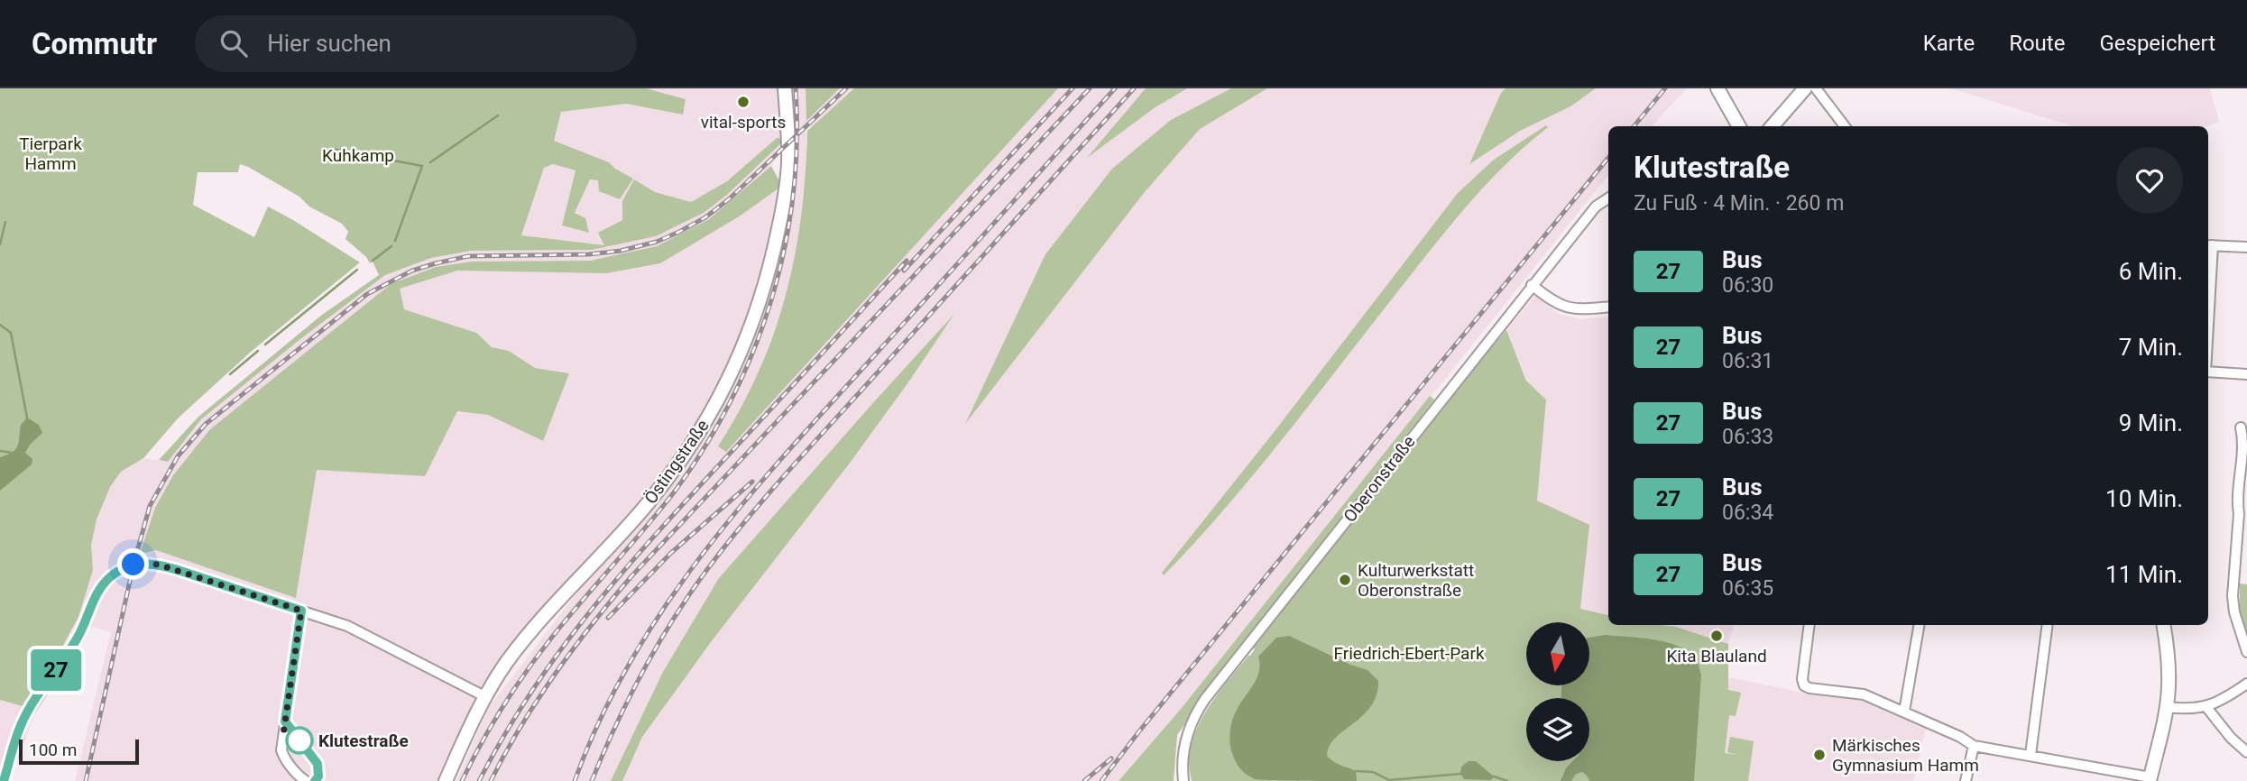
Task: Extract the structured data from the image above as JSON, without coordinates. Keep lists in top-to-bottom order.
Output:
{
  "streets": {
    "street": ["Östingstraße", "Oberonstraße"]
  },
  "parks": ["Tierpark Hamm", "Kuhkamp", "Friedrich-Ebert-Park"],
  "places": [
    "vital-sports",
    "Kulturwerkstatt Oberonstraße",
    "Kita Blauland",
    "Klutestraße",
    "Märkisches Gymnasium Hamm"
  ],
  "lines": ["bus line 27"],
  "scale_bar": "100 m",
  "north": "bottom",
  "page": {
    "header": "Commutr",
    "search": "Hier suchen",
    "nav": ["Karte", "Route", "Gespeichert"],
    "on_map": "27",
    "heading": ["Klutestraße", "Zu Fuß · 4 Min. · 260 m"],
    "list": [
      {
        "mark": "27",
        "name": "Bus",
        "note": "06:30",
        "value": "6 Min."
      },
      {
        "mark": "27",
        "name": "Bus",
        "note": "06:31",
        "value": "7 Min."
      },
      {
        "mark": "27",
        "name": "Bus",
        "note": "06:33",
        "value": "9 Min."
      },
      {
        "mark": "27",
        "name": "Bus",
        "note": "06:34",
        "value": "10 Min."
      },
      {
        "mark": "27",
        "name": "Bus",
        "note": "06:35",
        "value": "11 Min."
      }
    ],
    "scale": "100 m"
  }
}
